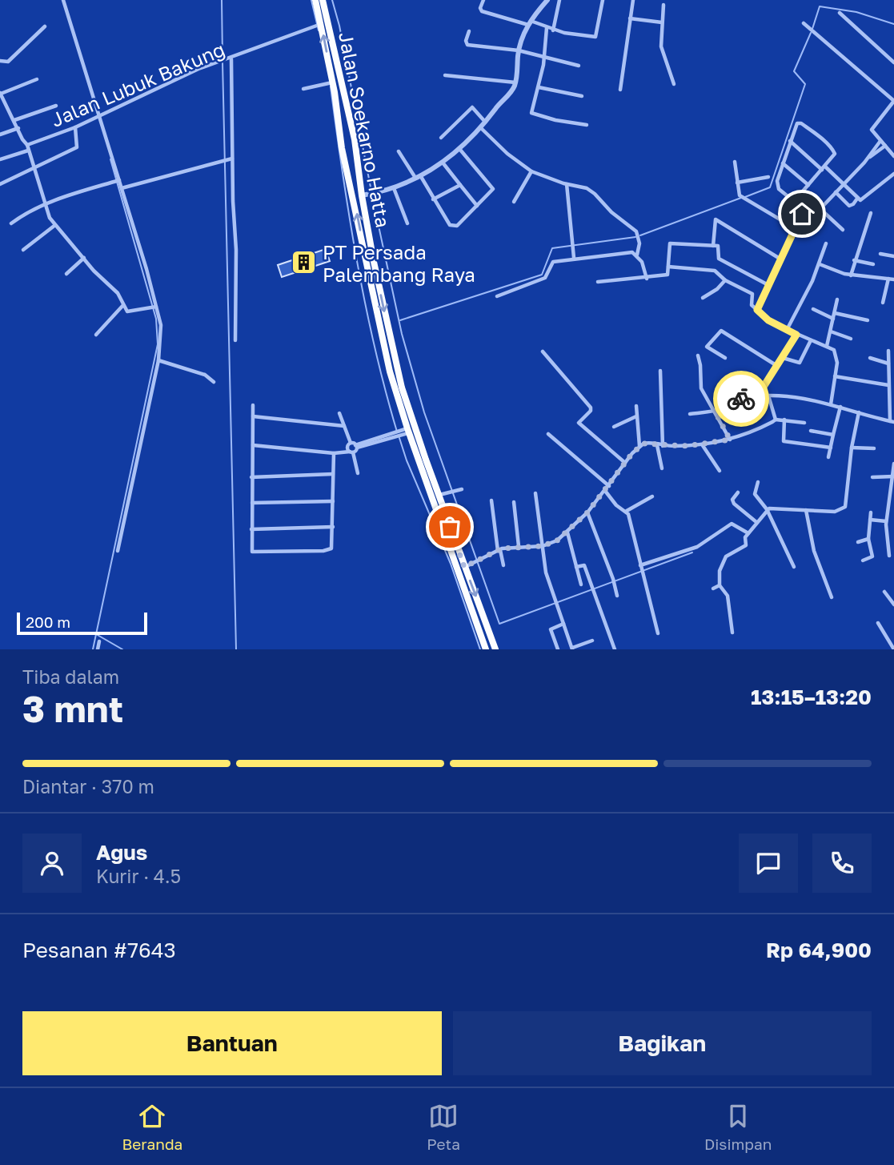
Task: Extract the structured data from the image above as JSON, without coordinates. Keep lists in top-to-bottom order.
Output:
{
  "streets": {
    "highway": ["Jalan Soekarno Hatta"],
    "street": ["Jalan Lubuk Bakung"]
  },
  "crossings": [
    ["Jalan Lubuk Bakung", "Jalan Soekarno Hatta"]
  ],
  "places": {
    "building": ["PT Persada Palembang Raya"]
  },
  "scale_bar": "200 m",
  "page": {
    "scale": "200 m",
    "heading": ["3 mnt", "Tiba dalam", "13:15–13:20"],
    "panel": [
      "Agus",
      "Kurir · 4.5",
      "Pesanan #7643",
      "Rp 64,900"
    ],
    "bar": "Diantar · 370 m",
    "buttons": ["Bantuan", "Bagikan"],
    "tabs": ["Beranda", "Peta", "Disimpan"]
  }
}
